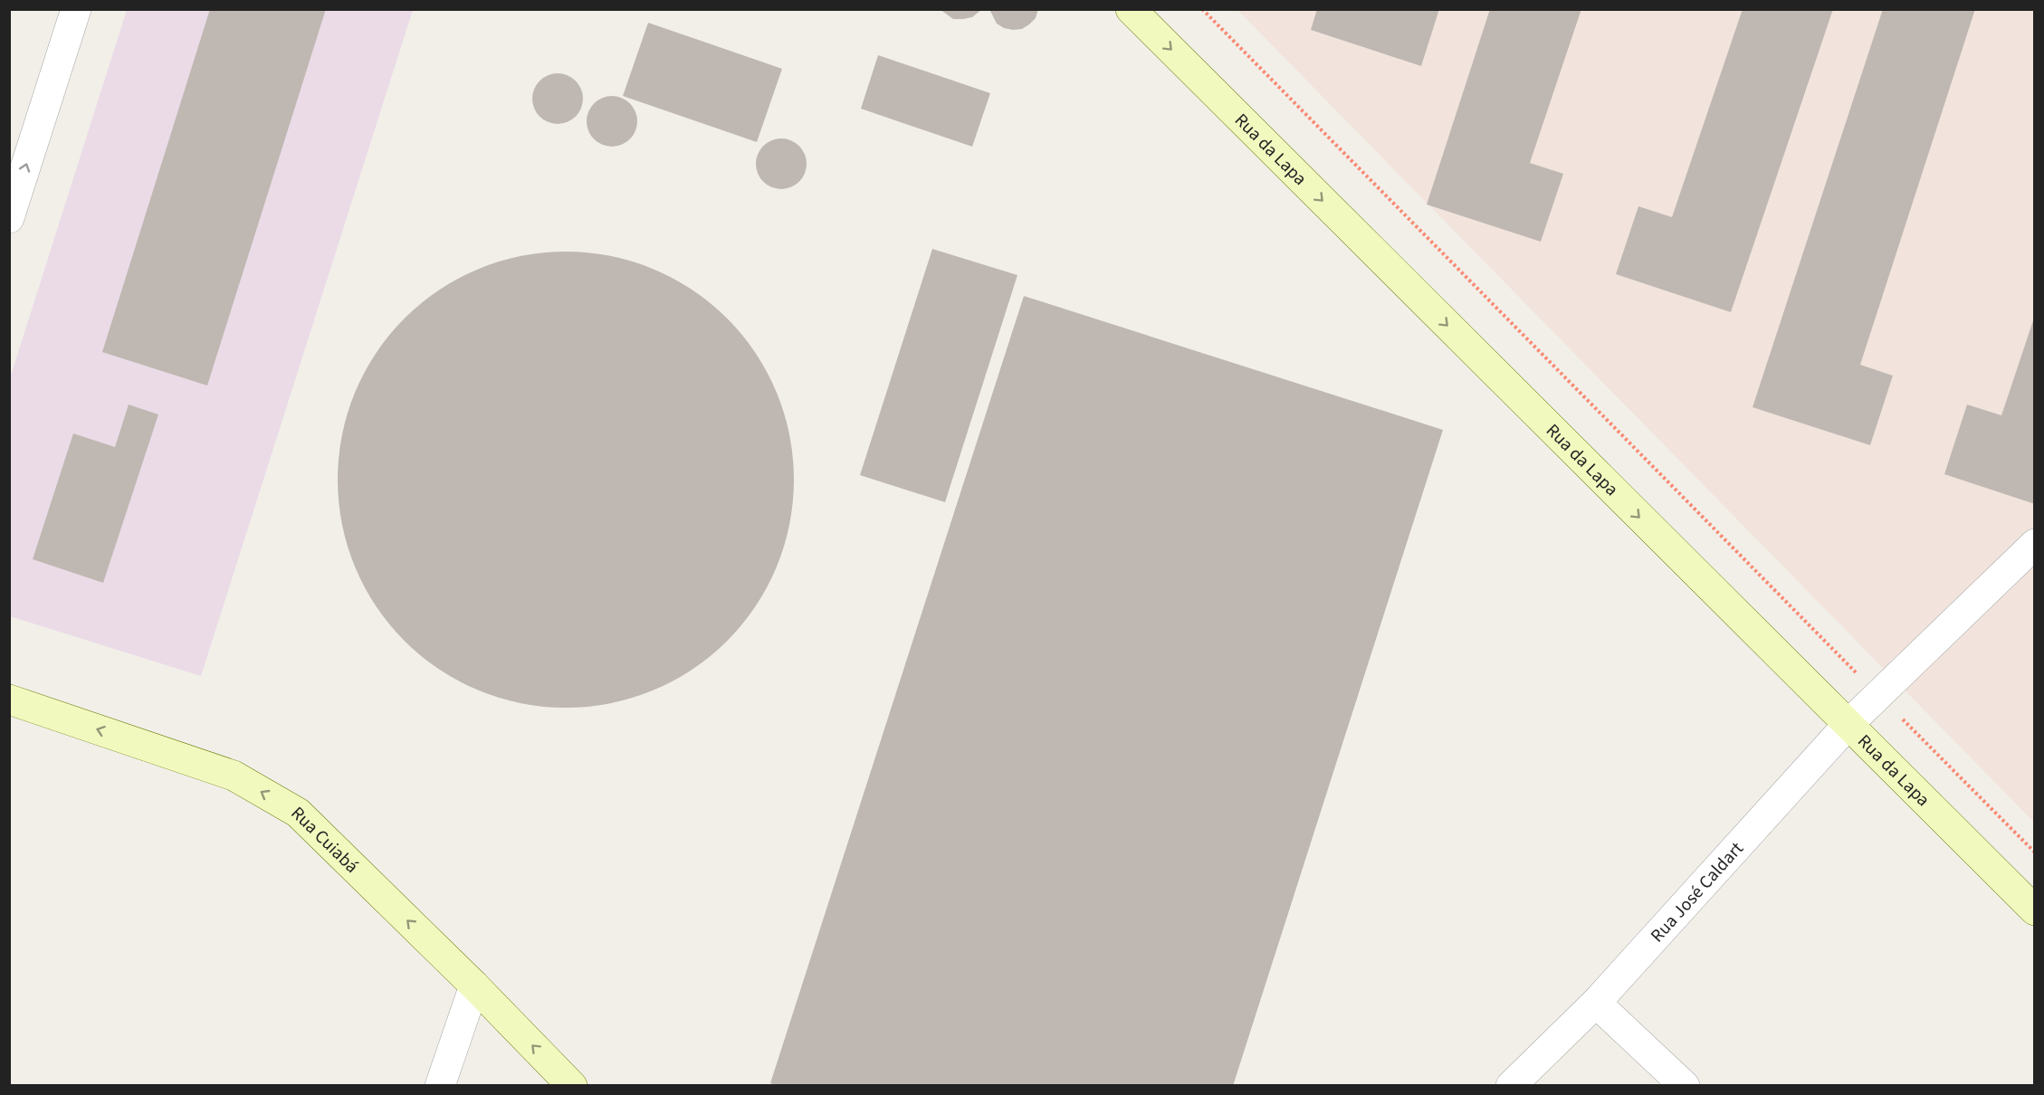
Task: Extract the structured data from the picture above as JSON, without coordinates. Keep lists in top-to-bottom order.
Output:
{
  "streets": {
    "main road": ["Rua da Lapa", "Rua Cuiabá"],
    "street": ["Rua José Caldart"]
  },
  "crossings": [
    ["Rua da Lapa", "Rua José Caldart"]
  ],
  "one_way": ["Rua da Lapa", "Rua Cuiabá"]
}
